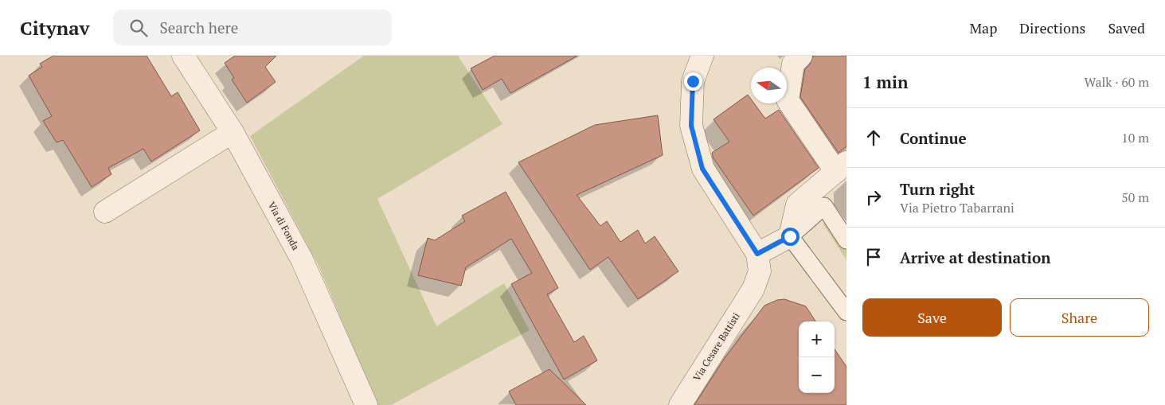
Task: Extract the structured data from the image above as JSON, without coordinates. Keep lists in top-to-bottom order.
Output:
{
  "streets": {
    "street": ["Via di Fonda", "Via Cesare Battisti"]
  },
  "north": "left",
  "page": {
    "header": "Citynav",
    "search": "Search here",
    "nav": ["Map", "Directions", "Saved"],
    "heading": ["1 min", "Walk · 60 m"],
    "list": [
      ["Continue", "10 m"],
      ["Turn right", "Via Pietro Tabarrani", "50 m"],
      "Arrive at destination"
    ],
    "buttons": ["Save", "Share"],
    "map_buttons": ["+", "−"]
  }
}
